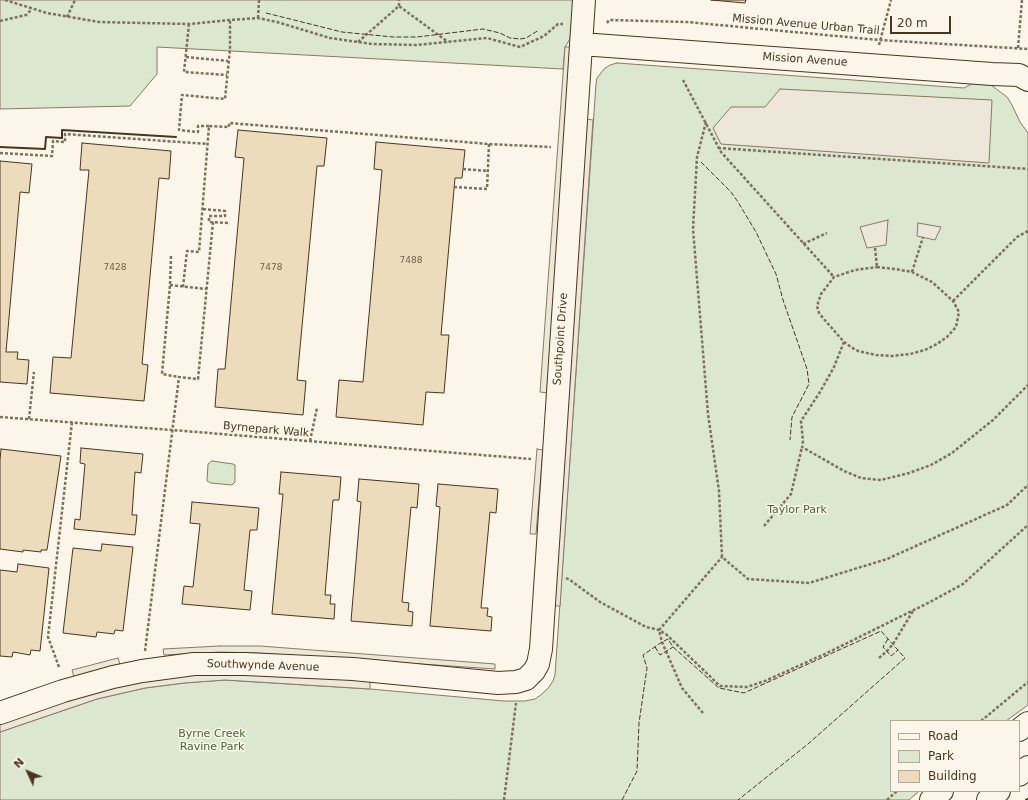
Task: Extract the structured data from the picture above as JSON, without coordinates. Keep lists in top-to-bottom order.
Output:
{
  "streets": {
    "street": ["Mission Avenue", "Southpoint Drive", "Southwynde Avenue"],
    "path": ["Mission Avenue Urban Trail", "Byrnepark Walk"]
  },
  "crossings": [
    ["Mission Avenue", "Southpoint Drive"],
    ["Southpoint Drive", "Southwynde Avenue"]
  ],
  "parks": ["Taylor Park", "Byrne Creek Ravine Park"],
  "house_numbers": ["7488", "7428", "7478"],
  "legend": ["Road", "Park", "Building"],
  "scale_bar": "20 m",
  "north": "top left"
}
